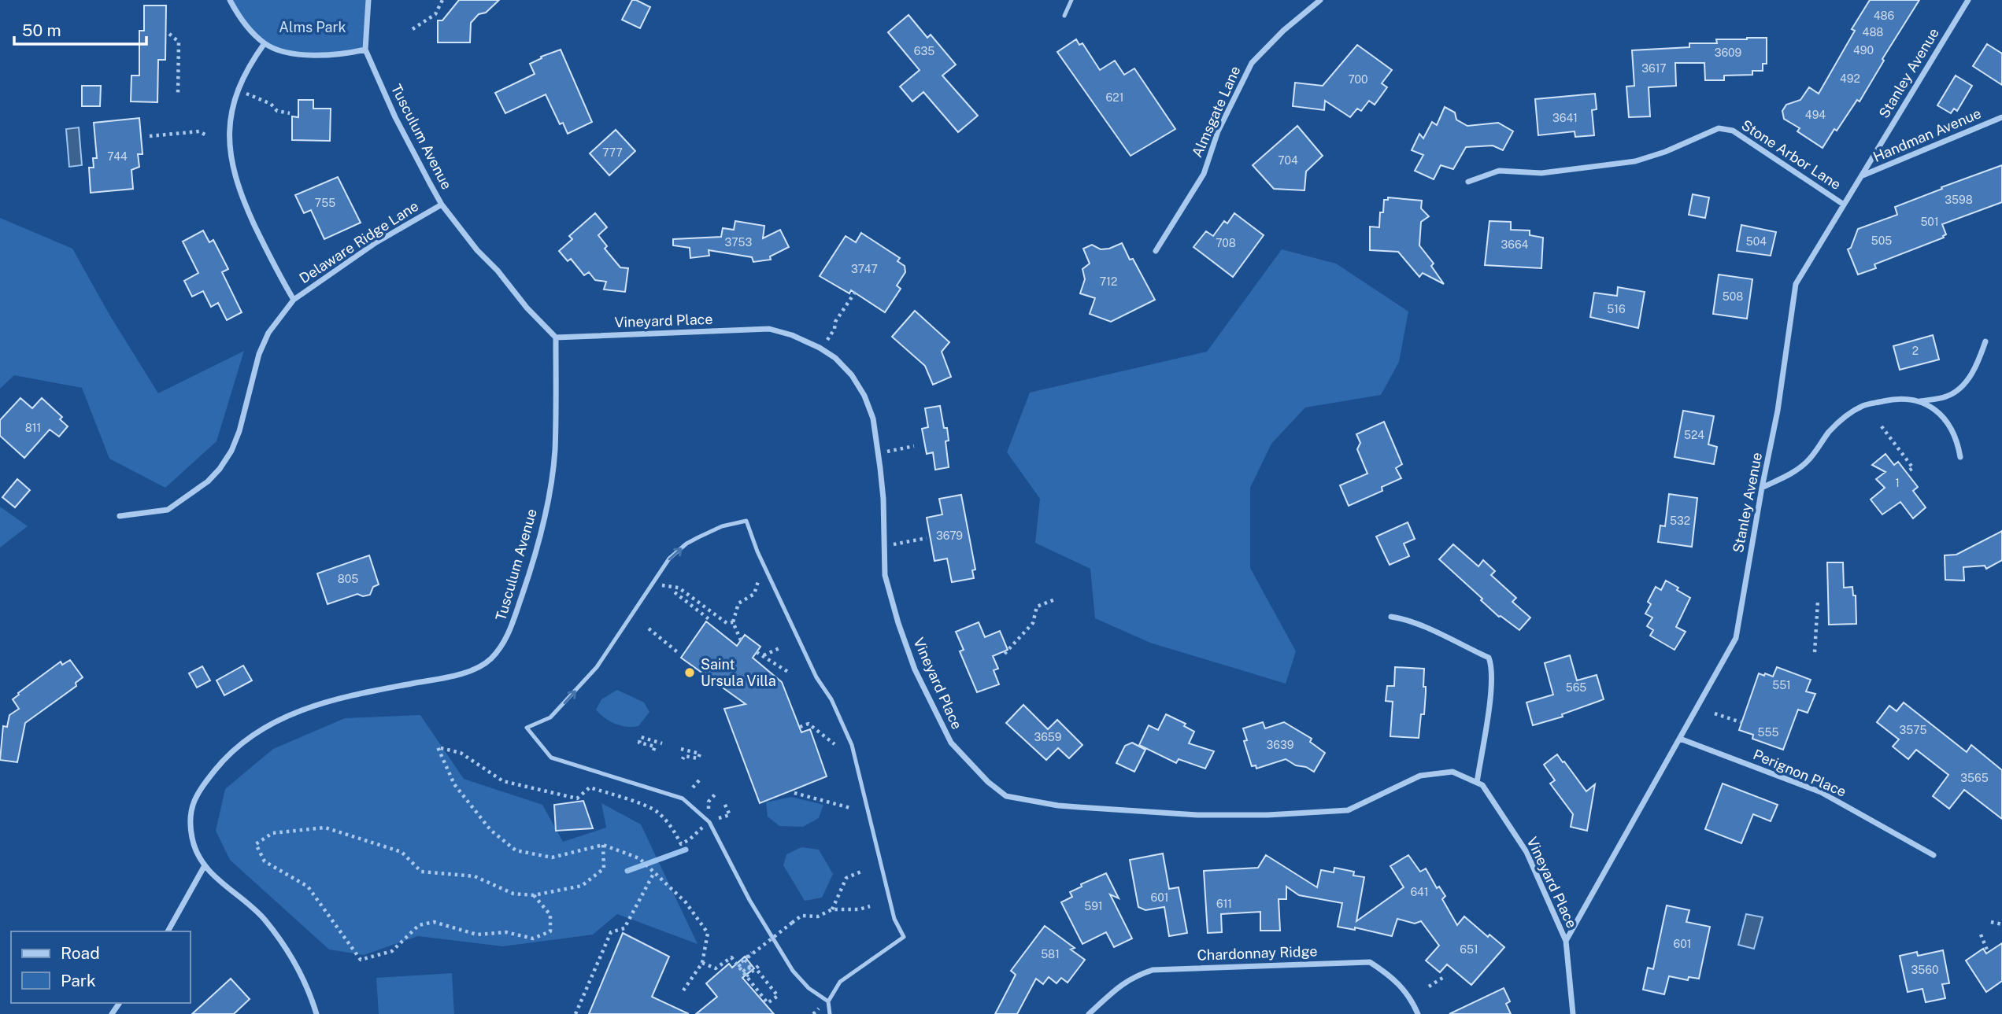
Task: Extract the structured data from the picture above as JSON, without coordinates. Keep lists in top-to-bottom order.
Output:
{
  "streets": {
    "street": [
      "Stanley Avenue",
      "Almsgate Lane",
      "Handman Avenue",
      "Tusculum Avenue",
      "Stone Arbor Lane",
      "Delaware Ridge Lane",
      "Vineyard Place",
      "Perignon Place",
      "Chardonnay Ridge"
    ]
  },
  "crossings": [
    ["Stanley Avenue", "Handman Avenue"],
    ["Stanley Avenue", "Stone Arbor Lane"],
    ["Stanley Avenue", "Vineyard Place"],
    ["Stanley Avenue", "Perignon Place"],
    ["Tusculum Avenue", "Delaware Ridge Lane"],
    ["Tusculum Avenue", "Vineyard Place"]
  ],
  "parks": ["Alms Park"],
  "places": ["Saint Ursula Villa"],
  "house_numbers": [
    "486",
    "488",
    "490",
    "635",
    "3609",
    "3617",
    "492",
    "700",
    "621",
    "494",
    "3641",
    "777",
    "744",
    "704",
    "3598",
    "755",
    "501",
    "505",
    "504",
    "3753",
    "708",
    "3664",
    "3747",
    "712",
    "508",
    "516",
    "2",
    "811",
    "524",
    "1",
    "532",
    "3679",
    "805",
    "551",
    "565",
    "3575",
    "555",
    "3659",
    "3639",
    "3565",
    "641",
    "601",
    "611",
    "591",
    "601",
    "651",
    "581",
    "3560"
  ],
  "legend": ["Road", "Park"],
  "scale_bar": "50 m"
}
